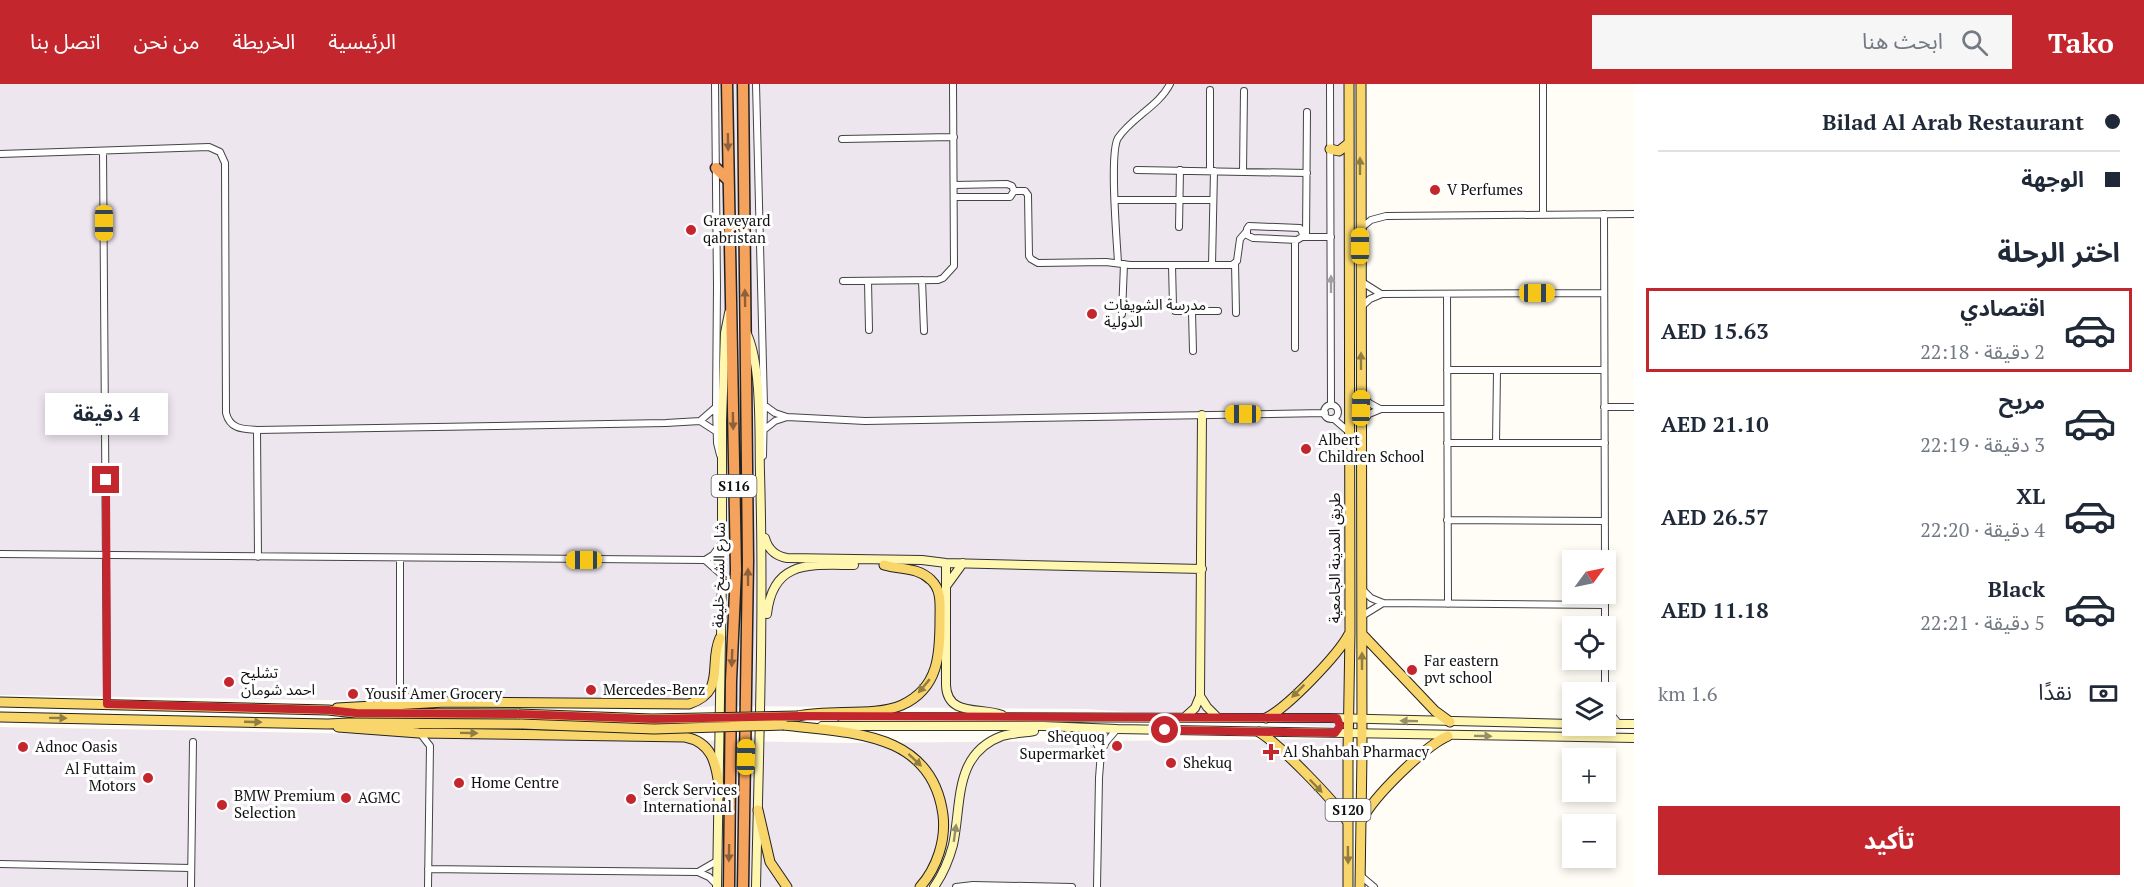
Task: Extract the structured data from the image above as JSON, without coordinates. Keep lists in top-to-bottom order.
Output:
{
  "streets": {
    "highway": ["S116", "شارع الشيخ خليفة"],
    "main road": ["طريق المدينة الجامعية", "S120"]
  },
  "places": {
    "other": [
      "V Perfumes",
      "Graveyard qabristan",
      "مدرسة الشويفات الدولية",
      "Albert Children School",
      "Far eastern pvt school",
      "تشليح احمد شومان",
      "Mercedes-Benz",
      "Yousif Amer Grocery",
      "Shequoq Supermarket",
      "Adnoc Oasis",
      "Shekuq",
      "Al Futtaim Motors",
      "Home Centre",
      "AGMC",
      "Serck Services International",
      "BMW Premium Selection"
    ],
    "health": ["Al Shahbah Pharmacy"]
  },
  "north": "top right",
  "page": {
    "header": "Tako",
    "search": "ابحث هنا",
    "nav": [
      "الرئيسية",
      "الخريطة",
      "من نحن",
      "اتصل بنا"
    ],
    "banner": ["Bilad Al Arab Restaurant", "الوجهة"],
    "heading": "اختر الرحلة",
    "list": [
      {
        "name": "اقتصادي",
        "note": "2 دقيقة · 22:18",
        "value": "AED 15.63"
      },
      {
        "name": "مريح",
        "note": "3 دقيقة · 22:19",
        "value": "AED 21.10"
      },
      {
        "name": "XL",
        "note": "4 دقيقة · 22:20",
        "value": "AED 26.57"
      },
      {
        "name": "Black",
        "note": "5 دقيقة · 22:21",
        "value": "AED 11.18"
      }
    ],
    "bubble": "4 دقيقة",
    "map_buttons": ["+", "−"],
    "pay": ["نقدًا", "1.6 km"],
    "buttons": "تأكيد"
  }
}
